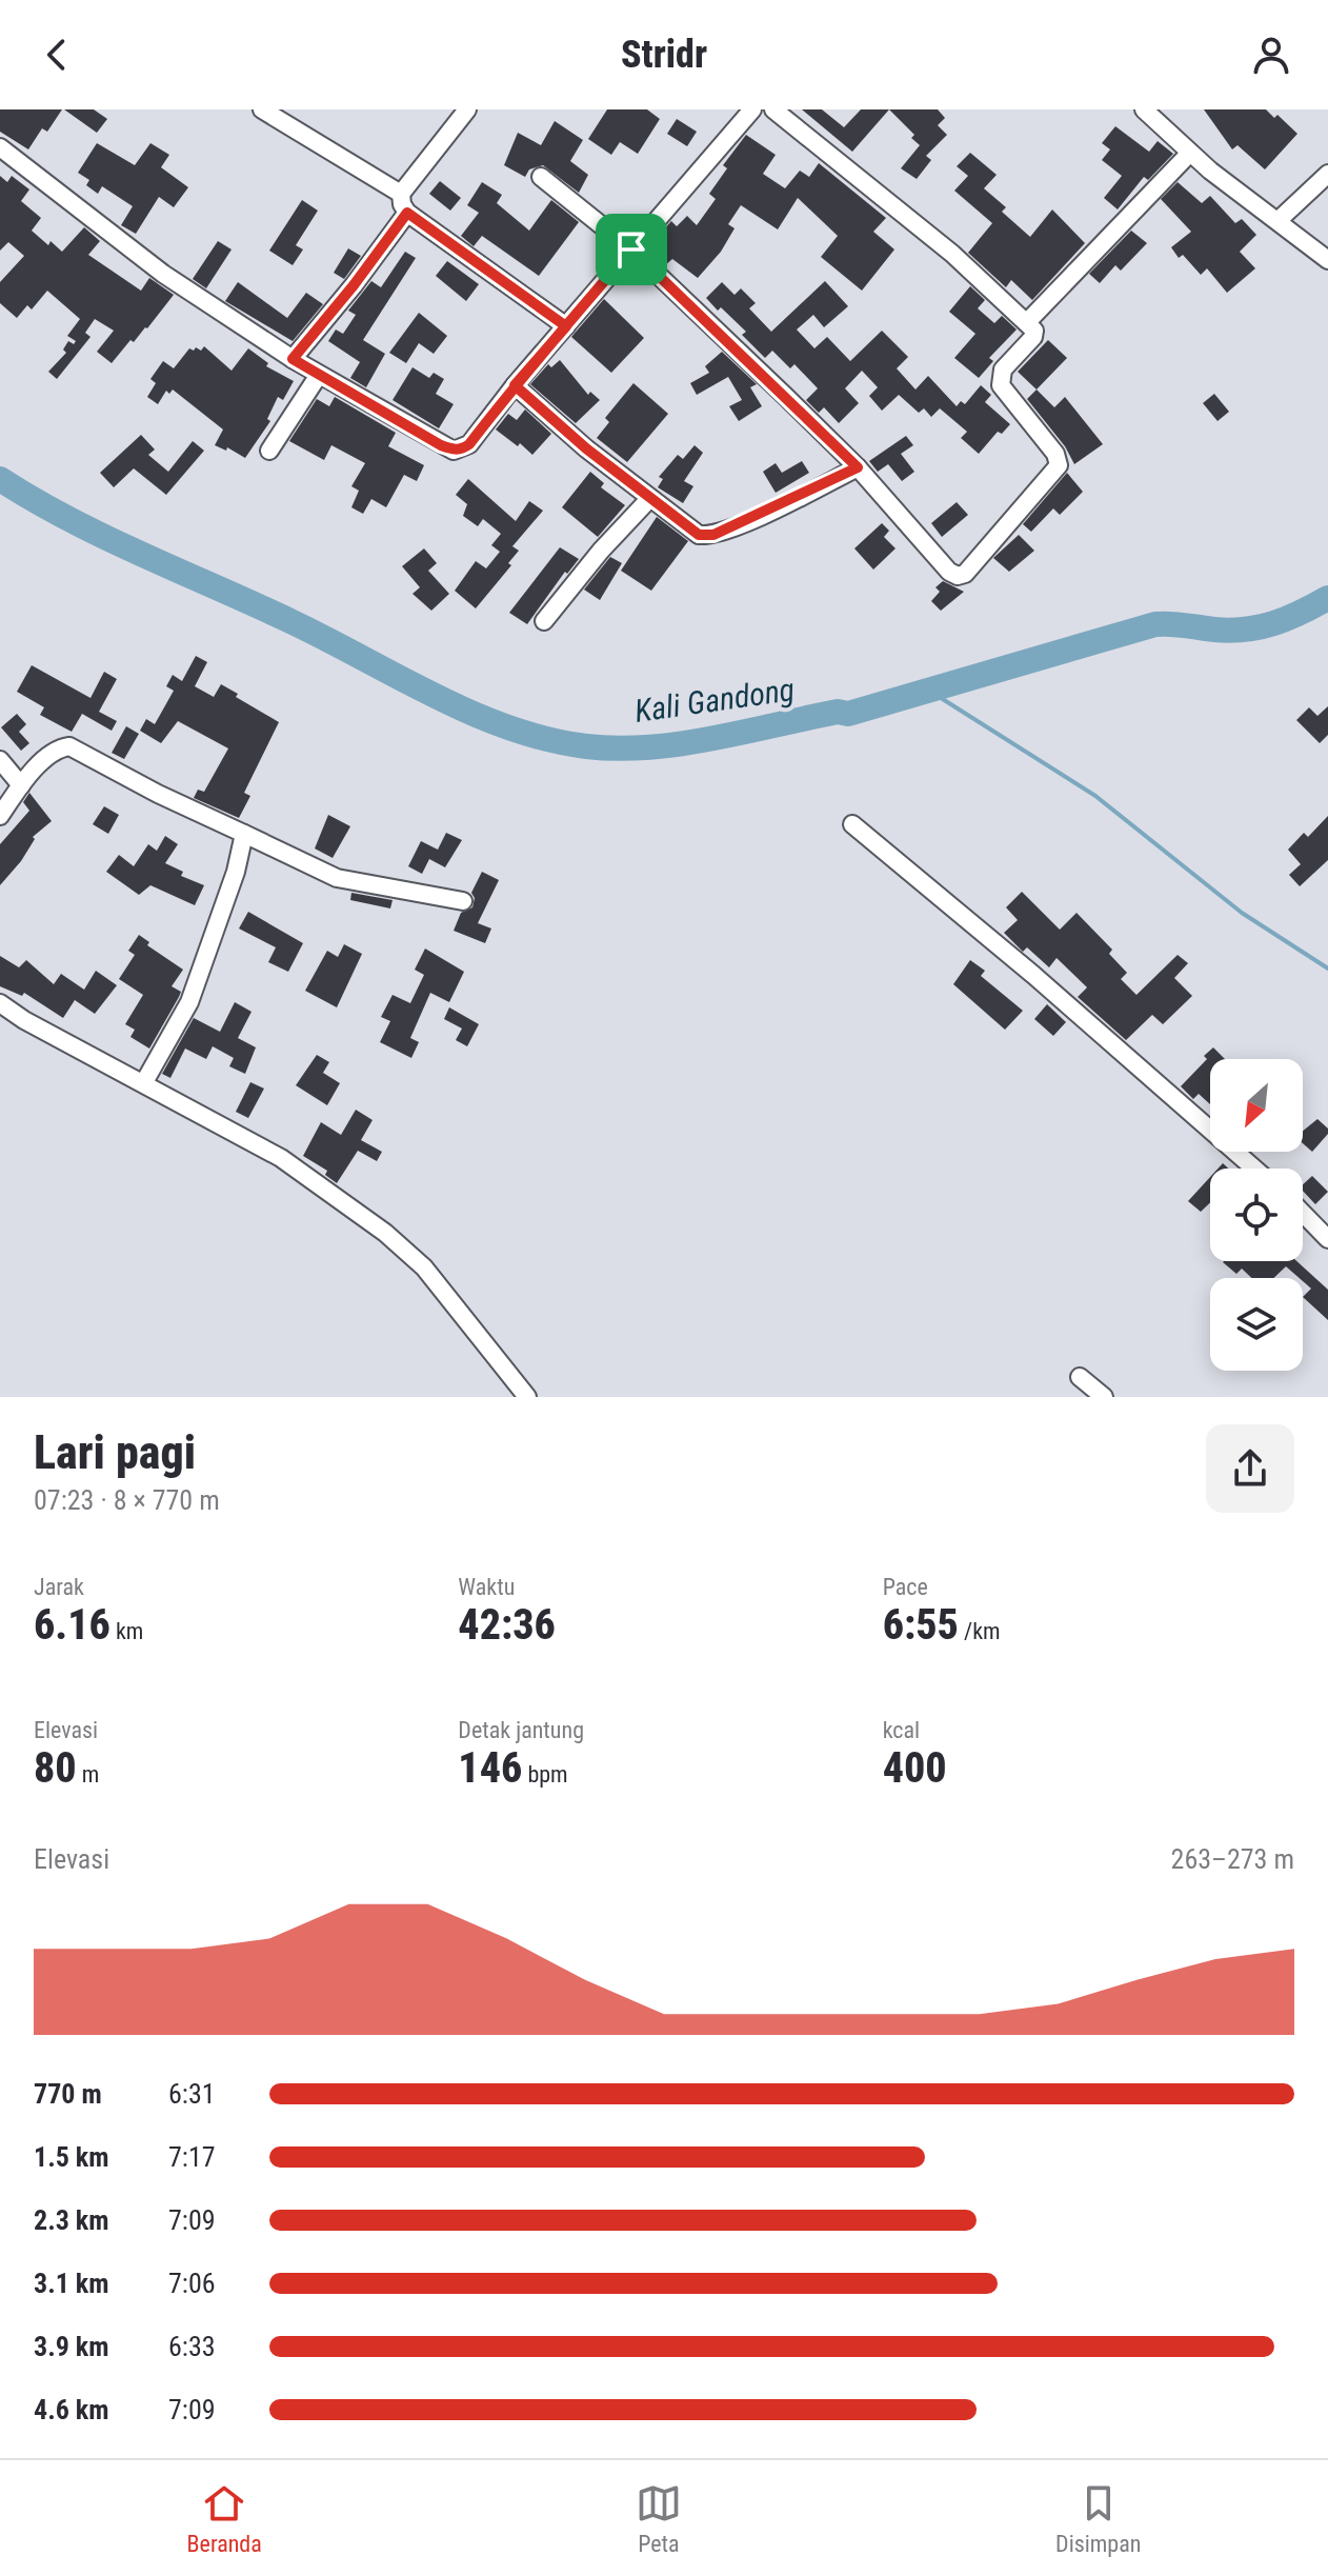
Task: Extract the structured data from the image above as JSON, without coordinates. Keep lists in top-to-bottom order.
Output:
{
  "water": ["Kali Gandong"],
  "north": "bottom left",
  "page": {
    "header": "Stridr",
    "heading": ["Lari pagi", "07:23 · 8 × 770 m"],
    "stats": [
      ["Jarak", "6.16 km"],
      ["Waktu", "42:36"],
      ["Pace", "6:55 /km"],
      ["Elevasi", "80 m"],
      ["Detak jantung", "146 bpm"],
      ["kcal", "400"]
    ],
    "chart": ["Elevasi", "263–273 m"],
    "list": [
      {
        "name": "770 m",
        "note": "6:31"
      },
      {
        "name": "1.5 km",
        "note": "7:17"
      },
      {
        "name": "2.3 km",
        "note": "7:09"
      },
      {
        "name": "3.1 km",
        "note": "7:06"
      },
      {
        "name": "3.9 km",
        "note": "6:33"
      },
      {
        "name": "4.6 km",
        "note": "7:09"
      }
    ],
    "tabs": ["Beranda", "Peta", "Disimpan"]
  }
}
